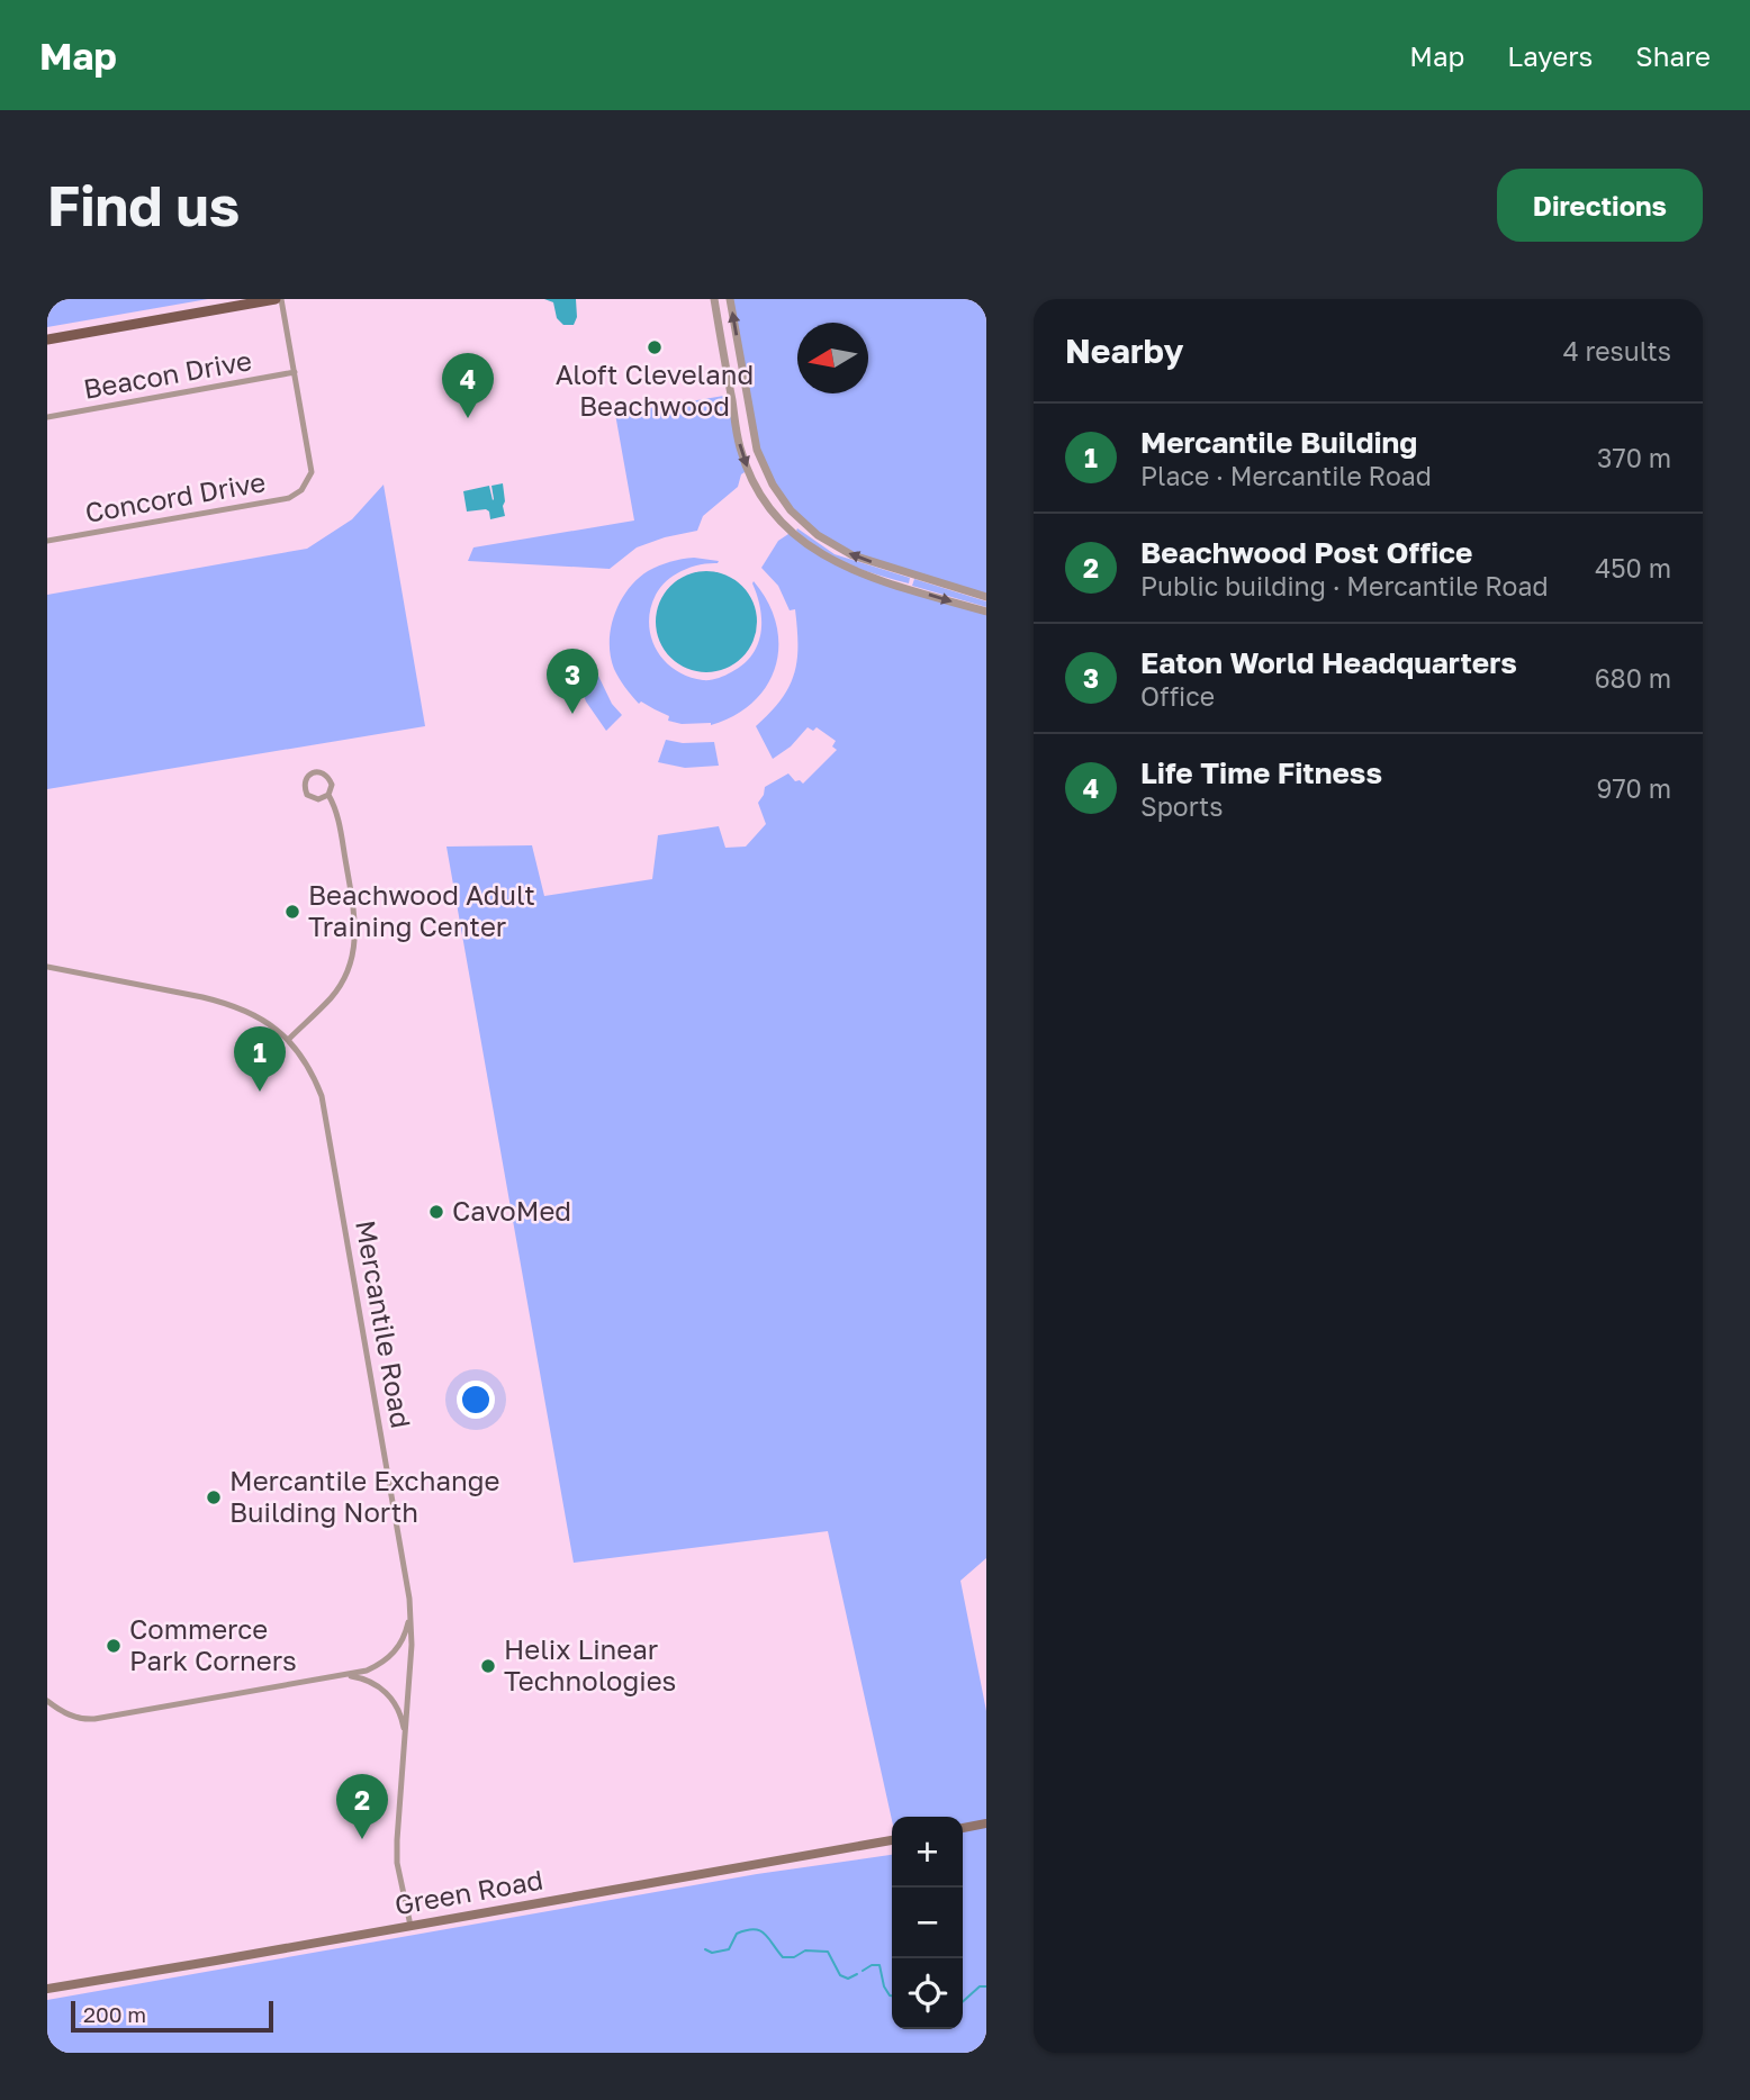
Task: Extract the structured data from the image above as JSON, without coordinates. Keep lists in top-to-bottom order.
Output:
{
  "streets": {
    "main road": ["Green Road"],
    "street": ["Beacon Drive", "Concord Drive", "Mercantile Road"]
  },
  "crossings": [
    ["Beacon Drive", "Concord Drive"],
    ["Mercantile Road", "Green Road"]
  ],
  "places": [
    "Aloft Cleveland Beachwood",
    "Beachwood Adult Training Center",
    "CavoMed",
    "Mercantile Exchange Building North",
    "Commerce Park Corners",
    "Helix Linear Technologies"
  ],
  "scale_bar": "200 m",
  "north": "left",
  "page": {
    "header": "Map",
    "nav": ["Map", "Layers", "Share"],
    "buttons": "Directions",
    "title": "Find us",
    "heading": ["Nearby", "4 results"],
    "pins": [
      "4",
      "3",
      "1",
      "2"
    ],
    "list": [
      {
        "mark": "1",
        "name": "Mercantile Building",
        "note": "Place · Mercantile Road",
        "value": "370 m"
      },
      {
        "mark": "2",
        "name": "Beachwood Post Office",
        "note": "Public building · Mercantile Road",
        "value": "450 m"
      },
      {
        "mark": "3",
        "name": "Eaton World Headquarters",
        "note": "Office",
        "value": "680 m"
      },
      {
        "mark": "4",
        "name": "Life Time Fitness",
        "note": "Sports",
        "value": "970 m"
      }
    ],
    "map_buttons": ["+", "−"],
    "scale": "200 m"
  }
}
